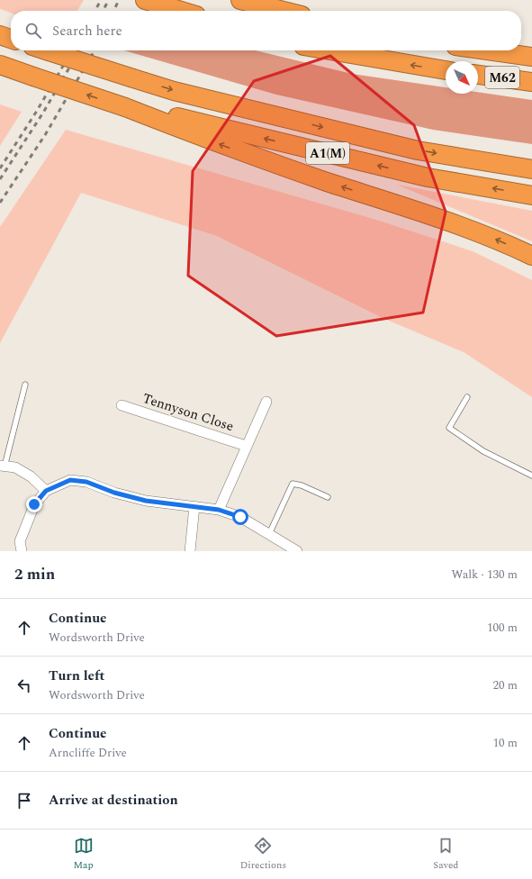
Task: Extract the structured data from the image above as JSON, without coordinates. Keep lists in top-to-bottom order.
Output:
{
  "streets": {
    "highway": ["M62", "A1(M)"],
    "street": ["Tennyson Close"]
  },
  "north": "bottom right",
  "page": {
    "search": "Search here",
    "heading": ["2 min", "Walk · 130 m"],
    "list": [
      ["Continue", "Wordsworth Drive", "100 m"],
      ["Turn left", "Wordsworth Drive", "20 m"],
      ["Continue", "Arncliffe Drive", "10 m"],
      "Arrive at destination"
    ],
    "nav": ["Map", "Directions", "Saved"]
  }
}
